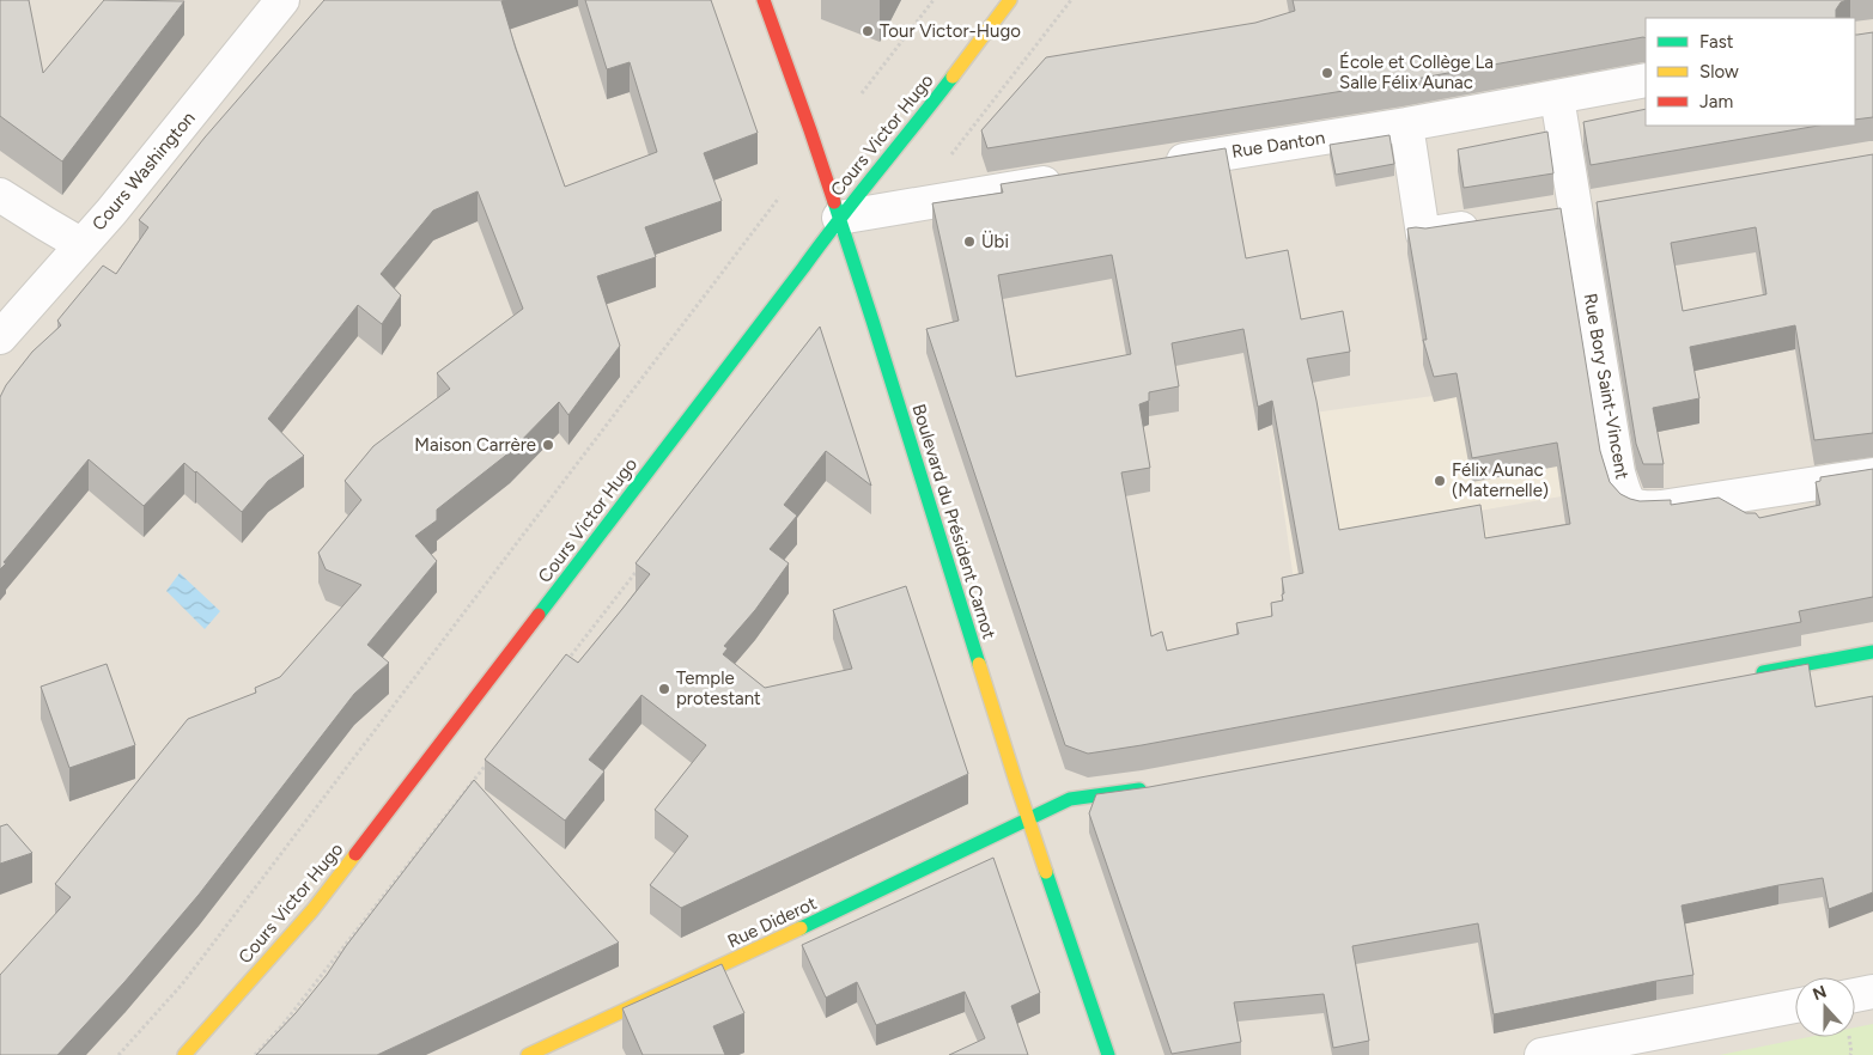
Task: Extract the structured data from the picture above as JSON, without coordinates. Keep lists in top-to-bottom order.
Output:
{
  "streets": {
    "street": [
      "Cours Victor Hugo",
      "Rue Danton",
      "Cours Washington",
      "Rue Bory Saint-Vincent",
      "Boulevard du Président Carnot",
      "Rue Diderot"
    ]
  },
  "crossings": [
    ["Cours Victor Hugo", "Boulevard du Président Carnot"],
    ["Rue Danton", "Rue Bory Saint-Vincent"],
    ["Boulevard du Président Carnot", "Rue Diderot"]
  ],
  "places": [
    "Tour Victor-Hugo",
    "École et Collège La Salle Félix Aunac",
    "Übi",
    "Maison Carrère",
    "Félix Aunac (Maternelle)",
    "Temple protestant"
  ],
  "legend": ["Fast", "Slow", "Jam"],
  "north": "top"
}
